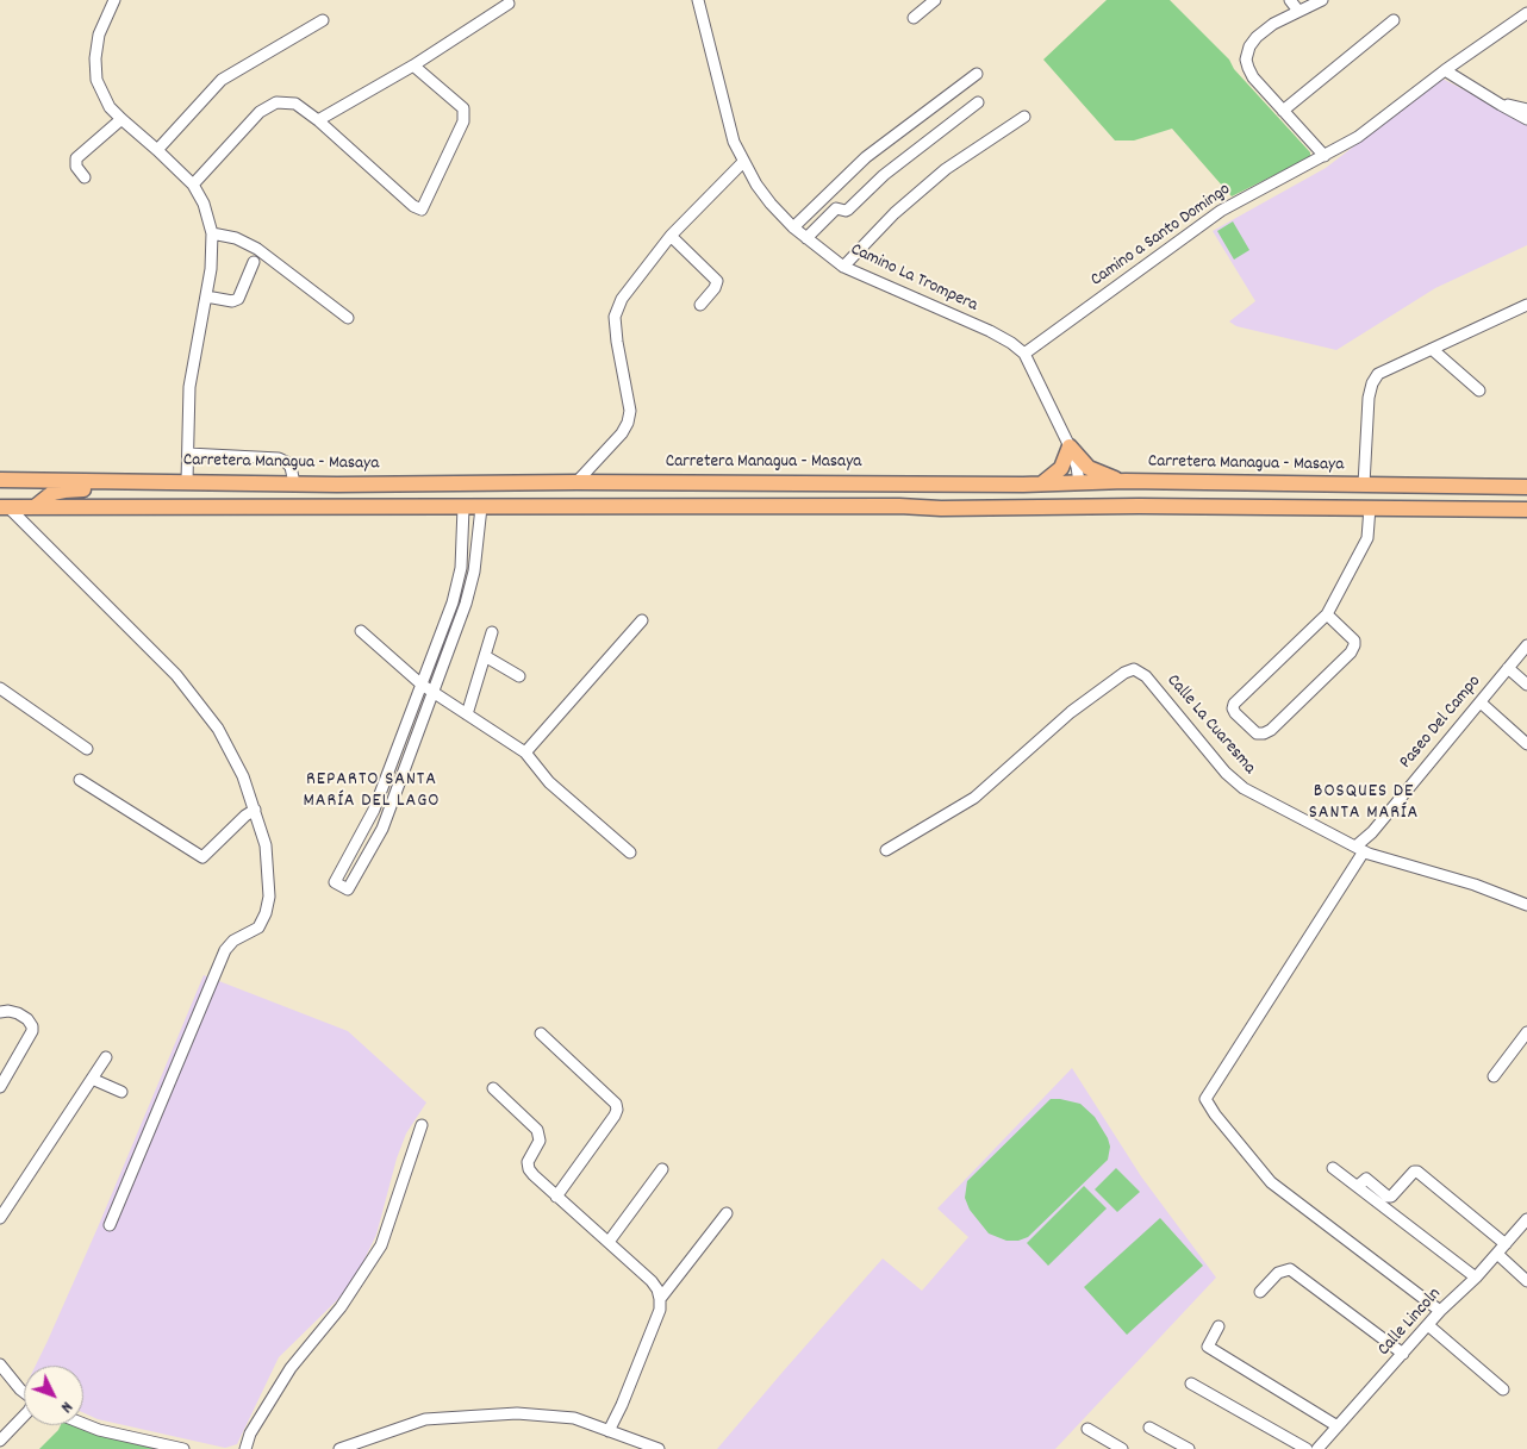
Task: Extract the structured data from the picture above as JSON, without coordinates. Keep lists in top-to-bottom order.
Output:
{
  "streets": {
    "highway": ["Carretera Managua - Masaya"],
    "street": [
      "Camino a Santo Domingo",
      "Camino La Trompera",
      "Paseo Del Campo",
      "Calle La Cuaresma",
      "Calle Lincoln"
    ]
  },
  "crossings": [
    ["Camino a Santo Domingo", "Camino La Trompera"],
    ["Paseo Del Campo", "Calle La Cuaresma"],
    ["Paseo Del Campo", "Calle Lincoln"]
  ],
  "districts": ["REPARTO SANTA MARÍA DEL LAGO", "BOSQUES DE SANTA MARÍA"],
  "north": "bottom right"
}
